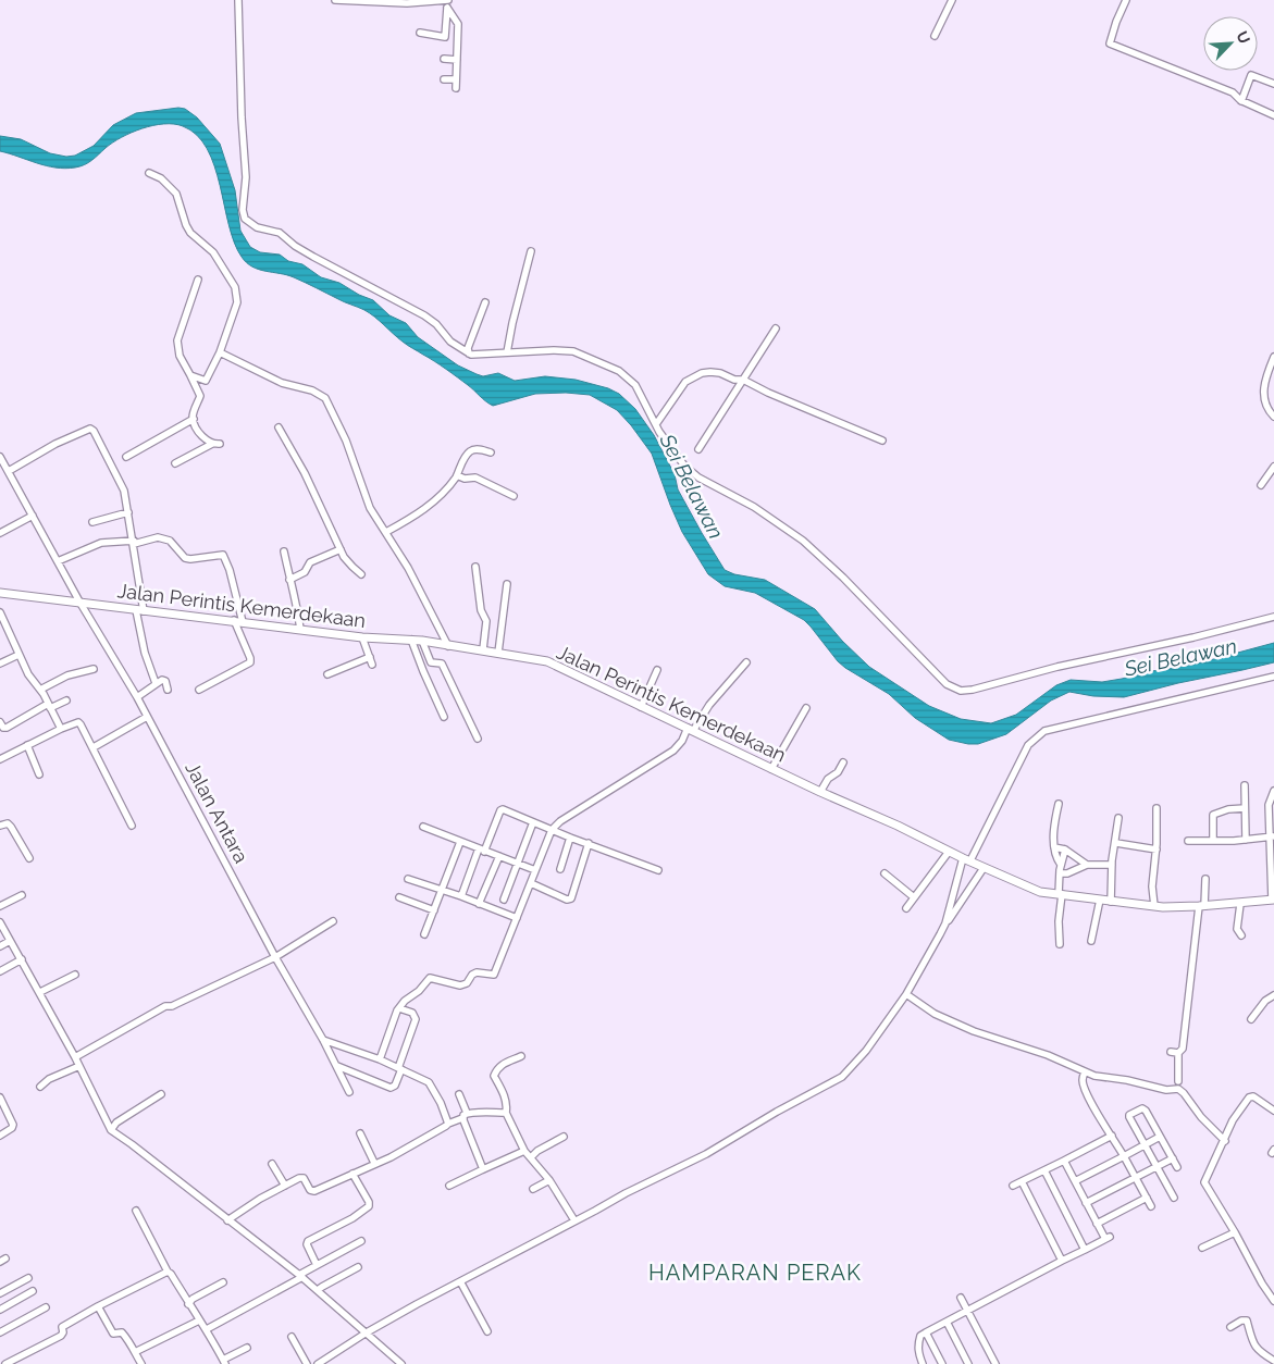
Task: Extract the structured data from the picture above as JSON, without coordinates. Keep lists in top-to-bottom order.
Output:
{
  "streets": {
    "main road": ["Jalan Perintis Kemerdekaan"],
    "street": ["Jalan Antara"]
  },
  "crossings": [
    ["Jalan Perintis Kemerdekaan", "Jalan Antara"]
  ],
  "districts": ["HAMPARAN PERAK"],
  "water": ["Sei Belawan"],
  "north": "top right"
}
